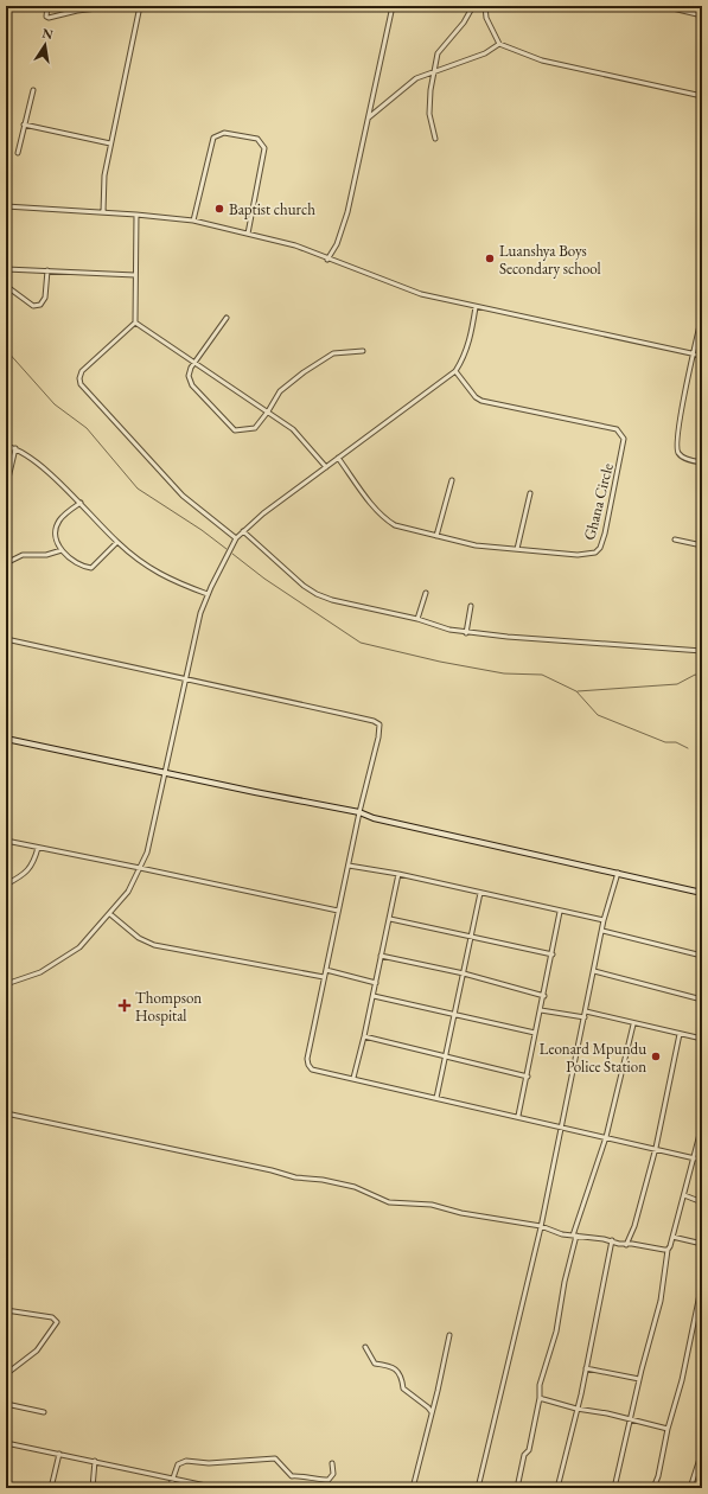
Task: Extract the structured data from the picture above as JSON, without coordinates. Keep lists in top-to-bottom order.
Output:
{
  "streets": {
    "street": ["Ghana Circle"]
  },
  "places": {
    "other": ["Baptist church", "Luanshya Boys Secondary school", "Leonard Mpundu Police Station"],
    "health": ["Thompson Hospital"]
  },
  "north": "top"
}
